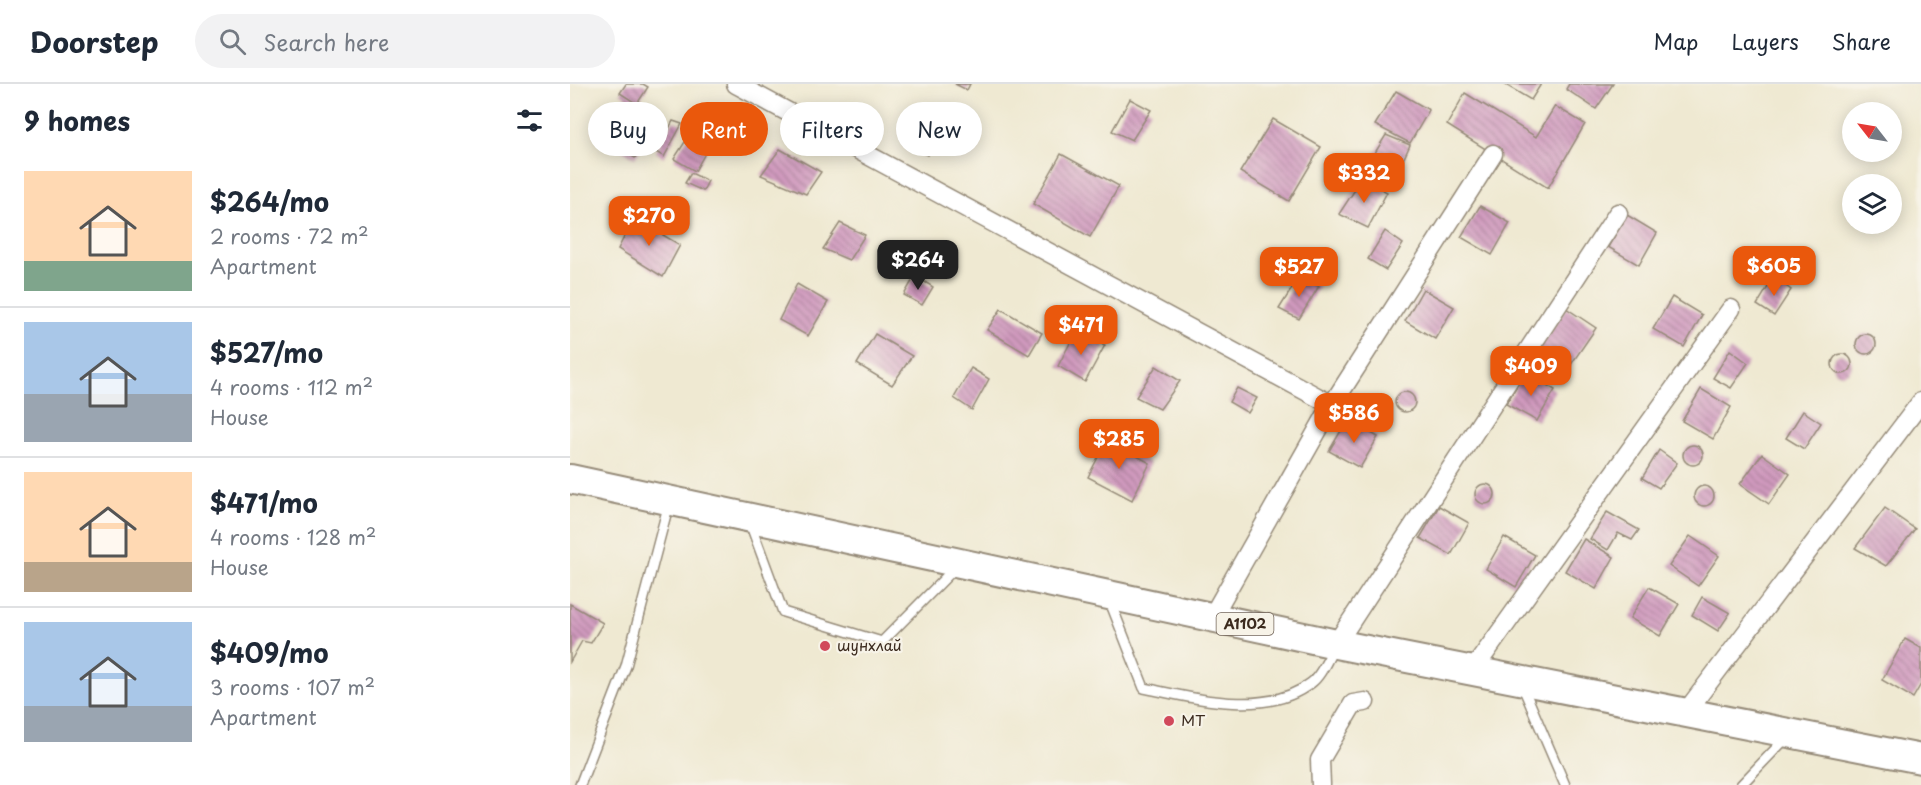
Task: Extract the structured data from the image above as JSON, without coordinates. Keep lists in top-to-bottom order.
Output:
{
  "streets": {
    "main road": ["A1102"]
  },
  "places": ["шунхлай", "МТ"],
  "north": "top left",
  "page": {
    "header": "Doorstep",
    "search": "Search here",
    "nav": ["Map", "Layers", "Share"],
    "heading": "9 homes",
    "chip": [
      "Buy",
      "Rent",
      "Filters",
      "New"
    ],
    "price": [
      "$332",
      "$270",
      "$264",
      "$605",
      "$527",
      "$471",
      "$409",
      "$586",
      "$285"
    ],
    "list": [
      {
        "name": "$264/mo",
        "note": "2 rooms · 72 m² · Apartment"
      },
      {
        "name": "$527/mo",
        "note": "4 rooms · 112 m² · House"
      },
      {
        "name": "$471/mo",
        "note": "4 rooms · 128 m² · House"
      },
      {
        "name": "$409/mo",
        "note": "3 rooms · 107 m² · Apartment"
      }
    ]
  }
}
